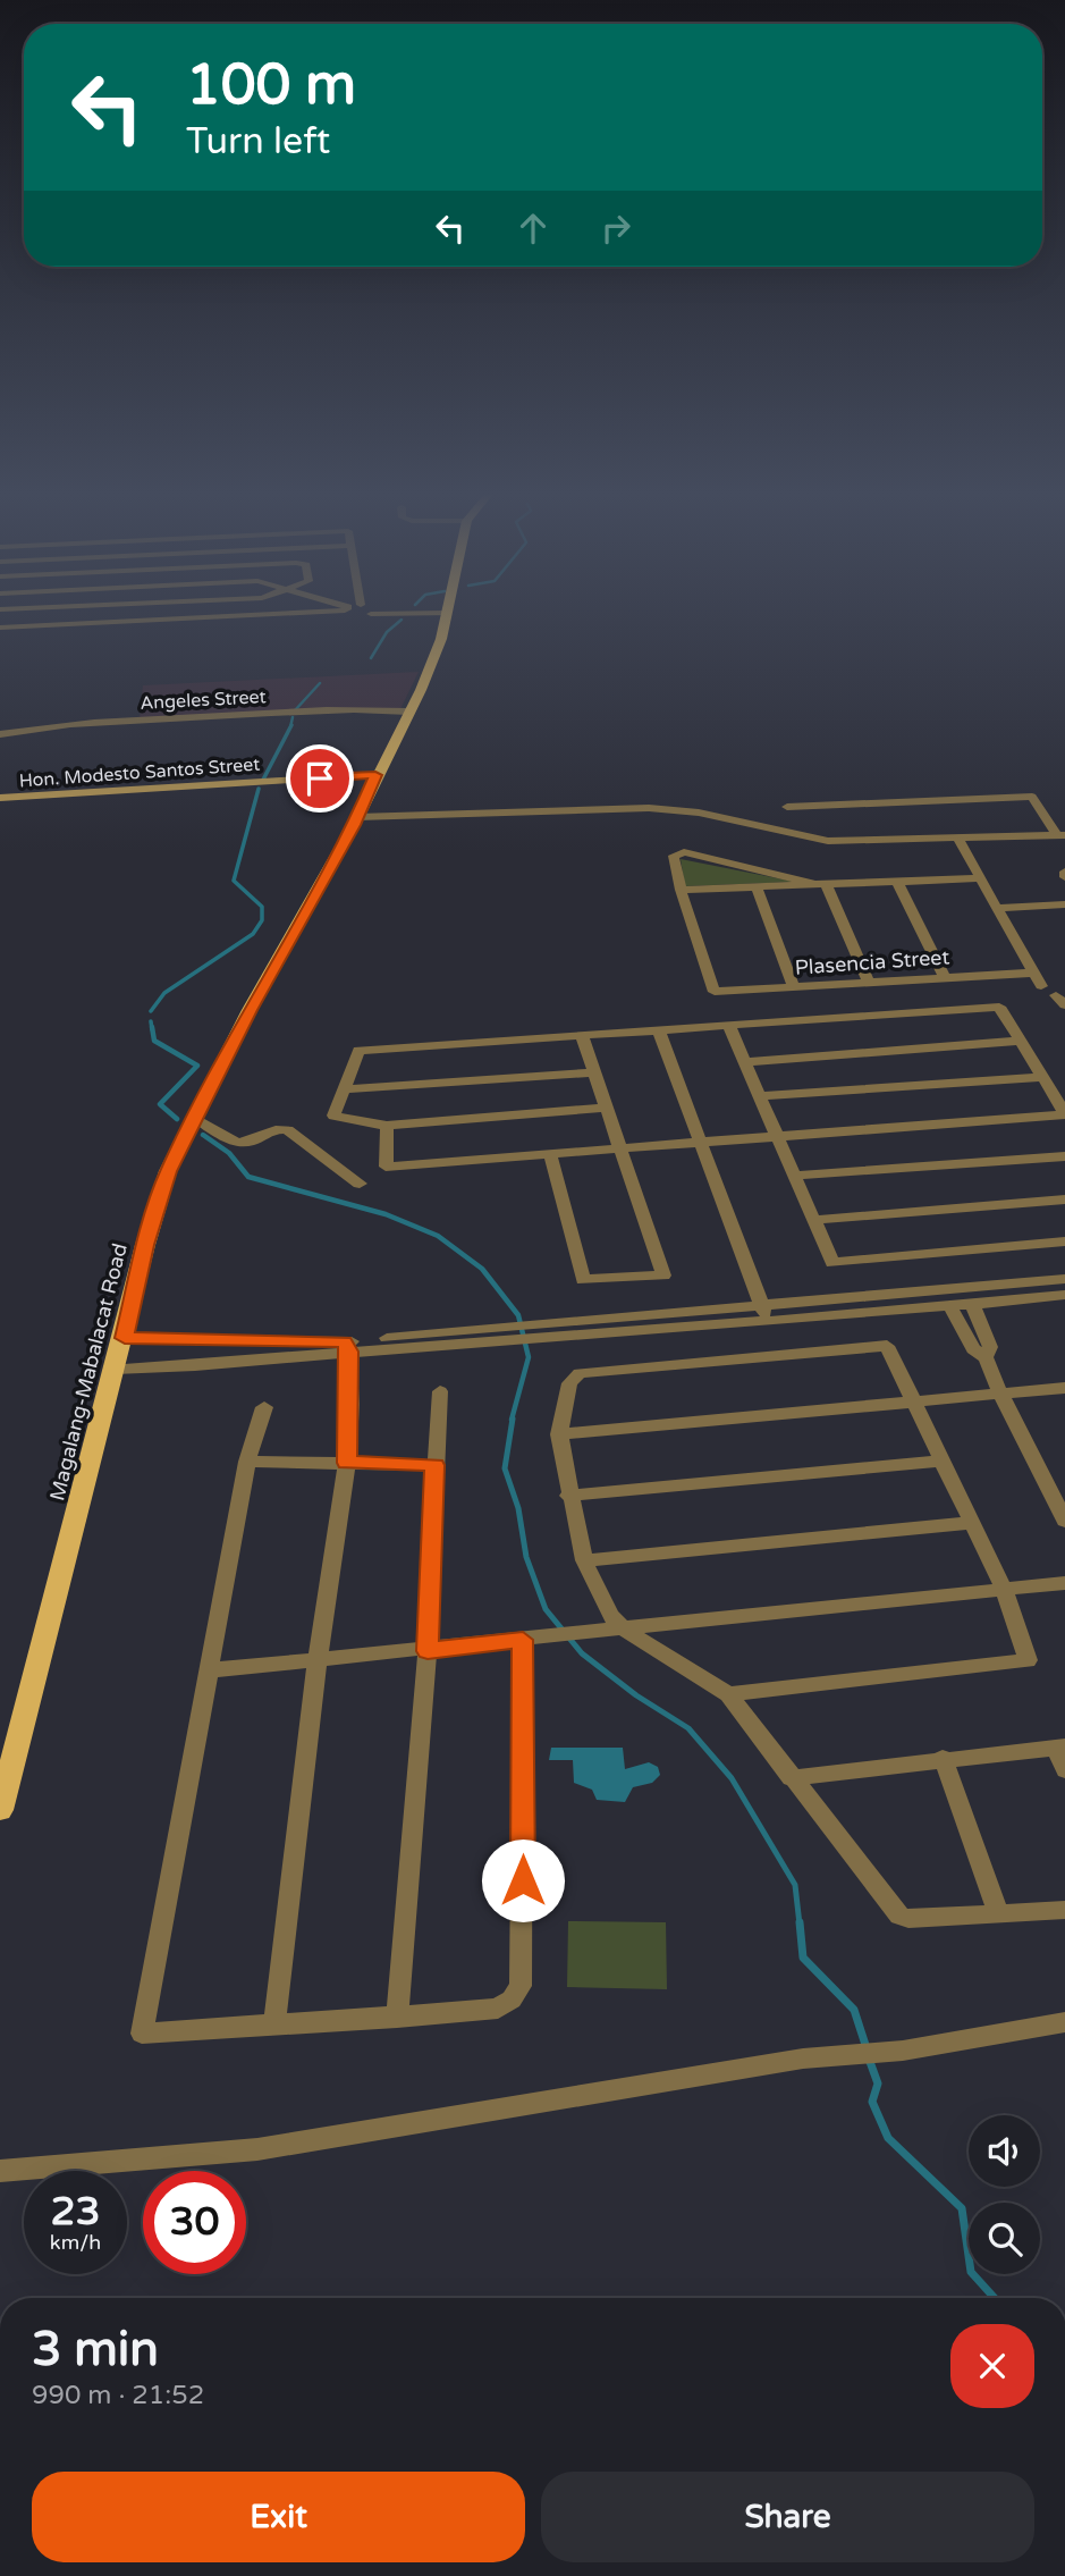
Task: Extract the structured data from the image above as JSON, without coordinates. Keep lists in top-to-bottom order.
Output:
{
  "streets": {
    "main road": ["Magalang-Mabalacat Road"],
    "street": ["Angeles Street", "Hon. Modesto Santos Street", "Plasencia Street"]
  },
  "crossings": [
    ["Angeles Street", "Magalang-Mabalacat Road"],
    ["Hon. Modesto Santos Street", "Magalang-Mabalacat Road"]
  ],
  "page": {
    "turn": ["100 m", "Turn left"],
    "speed": "23 km/h",
    "limit": "30",
    "heading": ["3 min", "990 m · 21:52"],
    "buttons": ["Exit", "Share"]
  }
}
